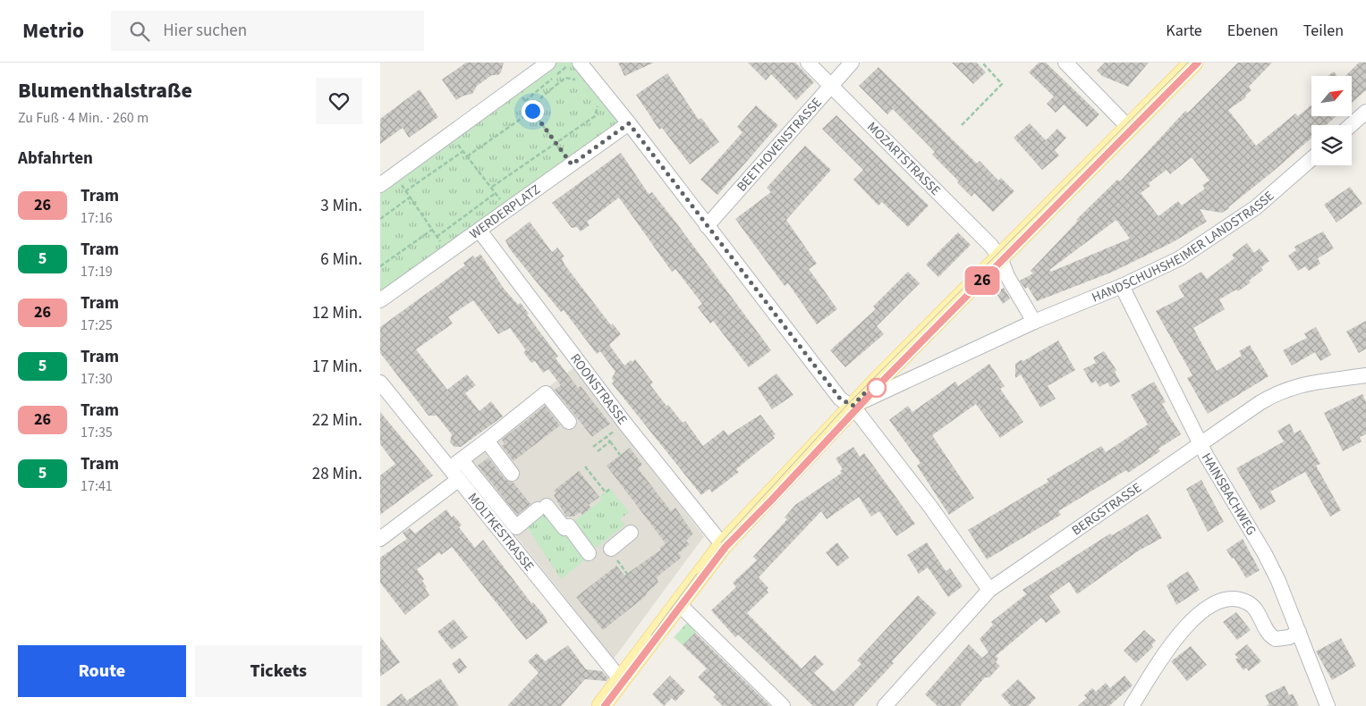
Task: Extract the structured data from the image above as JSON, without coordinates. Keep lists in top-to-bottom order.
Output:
{
  "streets": {
    "main road": ["HANDSCHUHSHEIMER LANDSTRASSE"],
    "street": [
      "BEETHOVENSTRASSE",
      "MOZARTSTRASSE",
      "WERDERPLATZ",
      "ROONSTRASSE",
      "HAINSBACHWEG",
      "BERGSTRASSE",
      "MOLTKESTRASSE"
    ]
  },
  "crossings": [
    ["BEETHOVENSTRASSE", "MOZARTSTRASSE"],
    ["WERDERPLATZ", "ROONSTRASSE"],
    ["HANDSCHUHSHEIMER LANDSTRASSE", "ROONSTRASSE"],
    ["HANDSCHUHSHEIMER LANDSTRASSE", "HAINSBACHWEG"],
    ["HANDSCHUHSHEIMER LANDSTRASSE", "MOLTKESTRASSE"],
    ["HAINSBACHWEG", "BERGSTRASSE"]
  ],
  "lines": ["tram line 26"],
  "north": "top right",
  "page": {
    "header": "Metrio",
    "search": "Hier suchen",
    "nav": ["Karte", "Ebenen", "Teilen"],
    "heading": [
      ["Blumenthalstraße", "Zu Fuß · 4 Min. · 260 m"],
      "Abfahrten"
    ],
    "on_map": "26",
    "list": [
      {
        "mark": "26",
        "name": "Tram",
        "note": "17:16",
        "value": "3 Min."
      },
      {
        "mark": "5",
        "name": "Tram",
        "note": "17:19",
        "value": "6 Min."
      },
      {
        "mark": "26",
        "name": "Tram",
        "note": "17:25",
        "value": "12 Min."
      },
      {
        "mark": "5",
        "name": "Tram",
        "note": "17:30",
        "value": "17 Min."
      },
      {
        "mark": "26",
        "name": "Tram",
        "note": "17:35",
        "value": "22 Min."
      },
      {
        "mark": "5",
        "name": "Tram",
        "note": "17:41",
        "value": "28 Min."
      }
    ],
    "buttons": ["Route", "Tickets"]
  }
}
